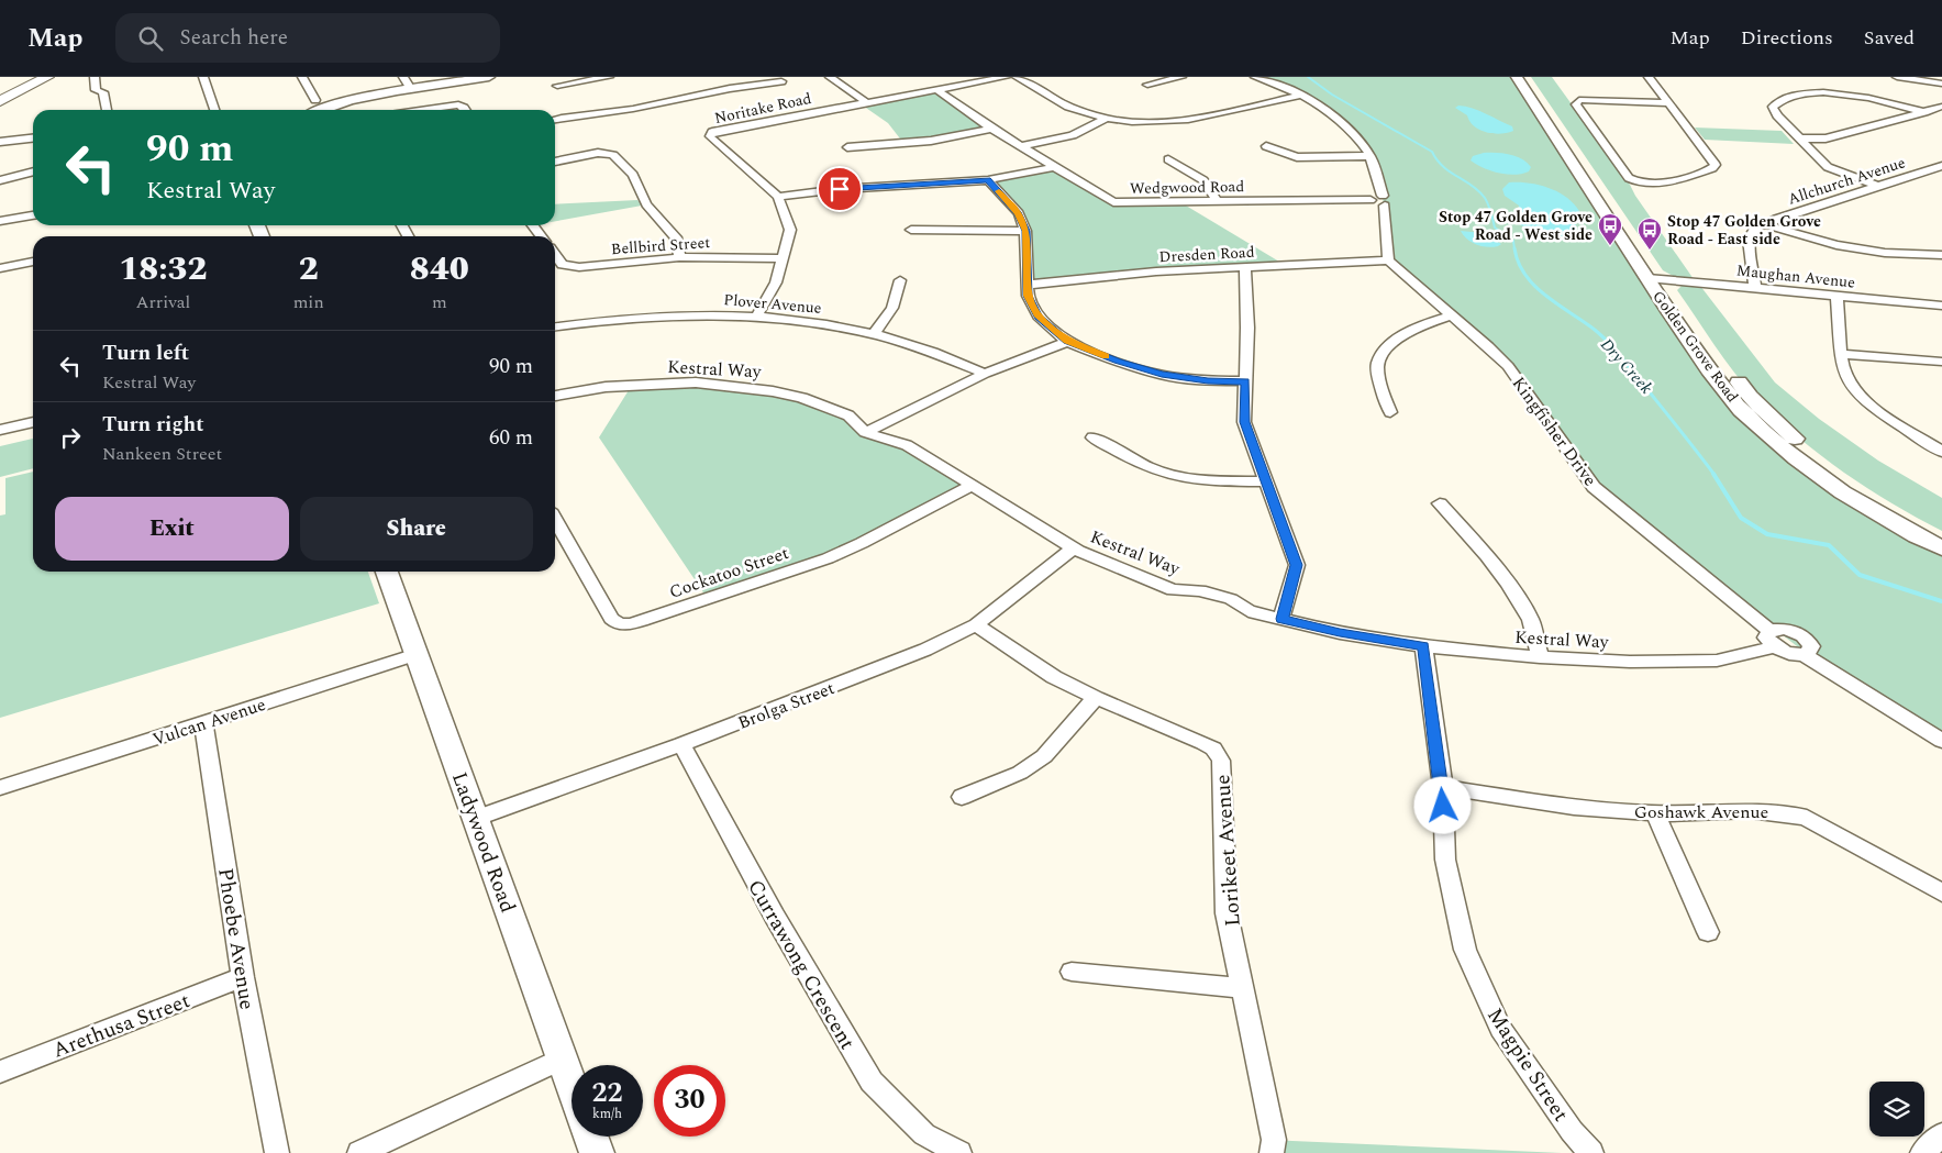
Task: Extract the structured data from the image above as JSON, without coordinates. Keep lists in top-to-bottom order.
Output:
{
  "streets": {
    "main road": ["Golden Grove Road", "Ladywood Road"],
    "street": [
      "Noritake Road",
      "Allchurch Avenue",
      "Wedgwood Road",
      "Bellbird Street",
      "Dresden Road",
      "Maughan Avenue",
      "Plover Avenue",
      "Kestral Way",
      "Kingfisher Drive",
      "Cockatoo Street",
      "Brolga Street",
      "Vulcan Avenue",
      "Goshawk Avenue",
      "Lorikeet Avenue",
      "Phoebe Avenue",
      "Currawong Crescent",
      "Arethusa Street",
      "Magpie Street"
    ]
  },
  "crossings": [
    ["Noritake Road", "Wedgwood Road"],
    ["Noritake Road", "Bellbird Street"],
    ["Noritake Road", "Plover Avenue"],
    ["Dresden Road", "Kingfisher Drive"],
    ["Maughan Avenue", "Golden Grove Road"],
    ["Kestral Way", "Kingfisher Drive"],
    ["Kestral Way", "Cockatoo Street"],
    ["Kestral Way", "Brolga Street"],
    ["Kestral Way", "Magpie Street"],
    ["Brolga Street", "Ladywood Road"],
    ["Brolga Street", "Lorikeet Avenue"],
    ["Brolga Street", "Currawong Crescent"],
    ["Vulcan Avenue", "Ladywood Road"],
    ["Vulcan Avenue", "Phoebe Avenue"],
    ["Goshawk Avenue", "Magpie Street"],
    ["Phoebe Avenue", "Arethusa Street"]
  ],
  "water": ["Dry Creek"],
  "places": {
    "bus stop": ["Stop 47 Golden Grove Road - West side", "Stop 47 Golden Grove Road - East side"]
  },
  "page": {
    "header": "Map",
    "search": "Search here",
    "nav": ["Map", "Directions", "Saved"],
    "turn": ["90 m", "Kestral Way"],
    "eta": [
      "18:32",
      "Arrival",
      "2",
      "min",
      "840",
      "m"
    ],
    "list": [
      {
        "name": "Turn left",
        "note": "Kestral Way",
        "value": "90 m"
      },
      {
        "name": "Turn right",
        "note": "Nankeen Street",
        "value": "60 m"
      }
    ],
    "buttons": ["Exit", "Share"],
    "speed": "22 km/h",
    "limit": "30"
  }
}
